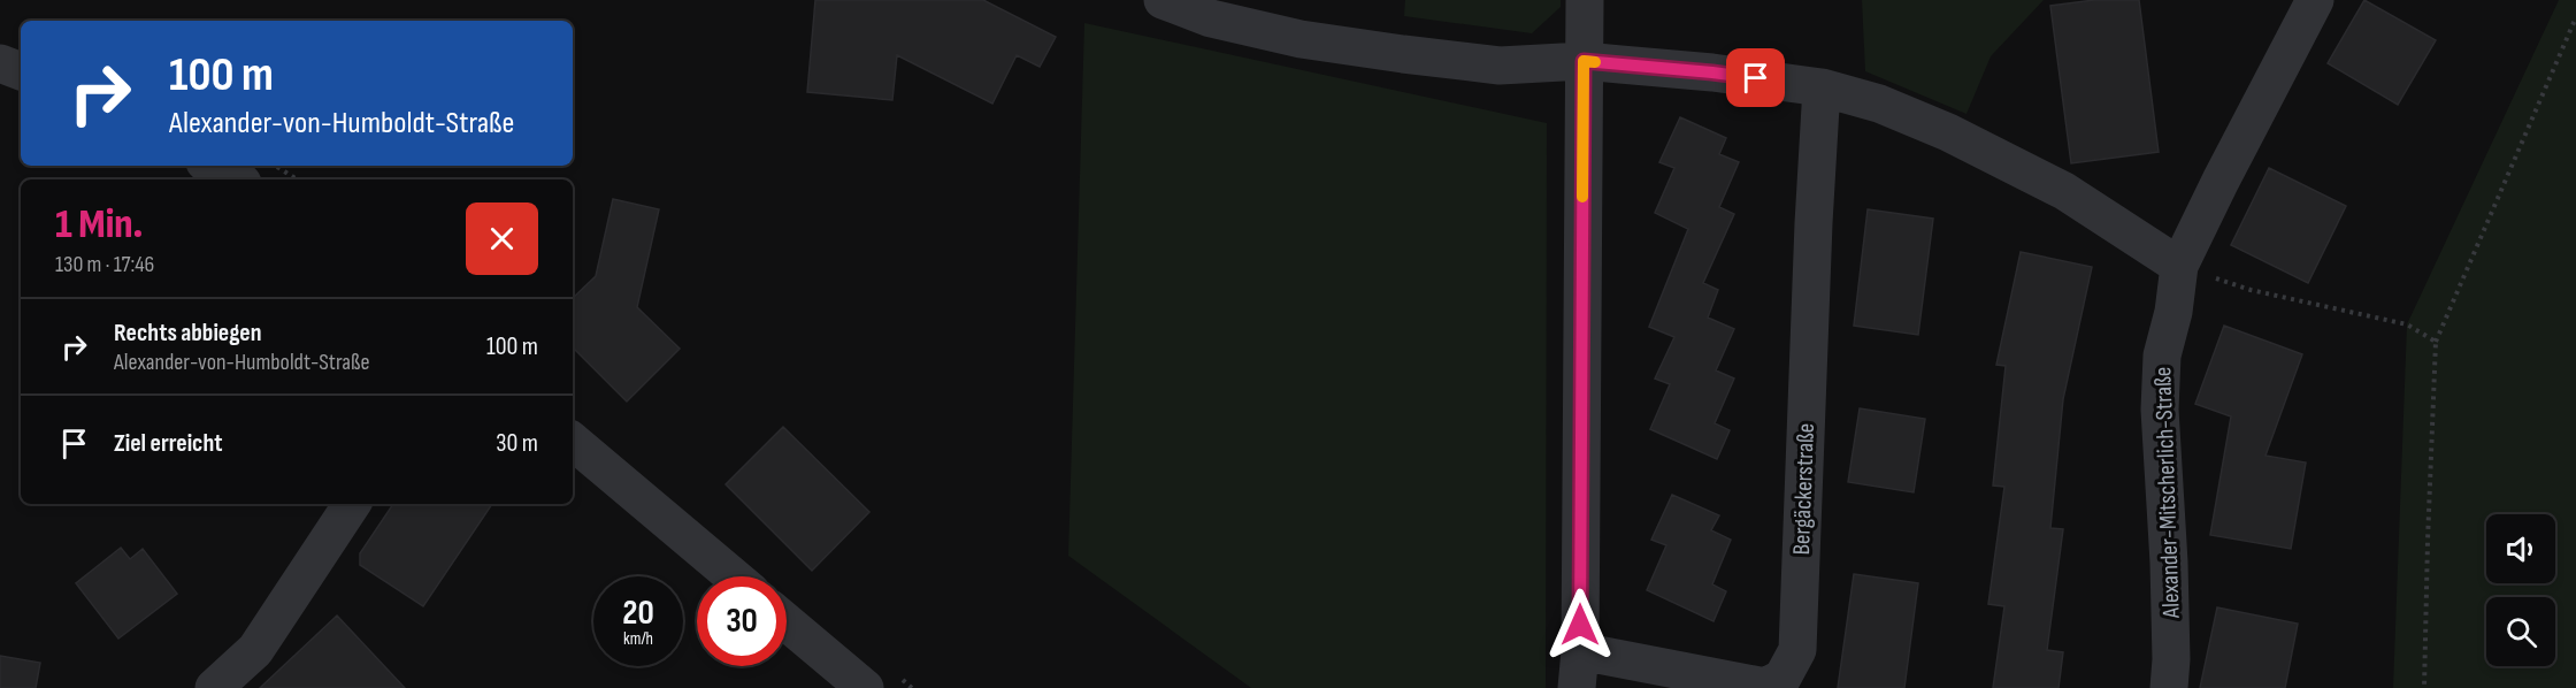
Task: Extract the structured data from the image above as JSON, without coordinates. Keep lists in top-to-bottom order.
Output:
{
  "streets": {
    "street": ["Bergäckerstraße", "Alexander-Mitscherlich-Straße"]
  },
  "page": {
    "turn": ["100 m", "Alexander-von-Humboldt-Straße"],
    "heading": ["1 Min.", "130 m · 17:46"],
    "list": [
      {
        "name": "Rechts abbiegen",
        "note": "Alexander-von-Humboldt-Straße",
        "value": "100 m"
      },
      {
        "name": "Ziel erreicht",
        "value": "30 m"
      }
    ],
    "speed": "20 km/h",
    "limit": "30"
  }
}
